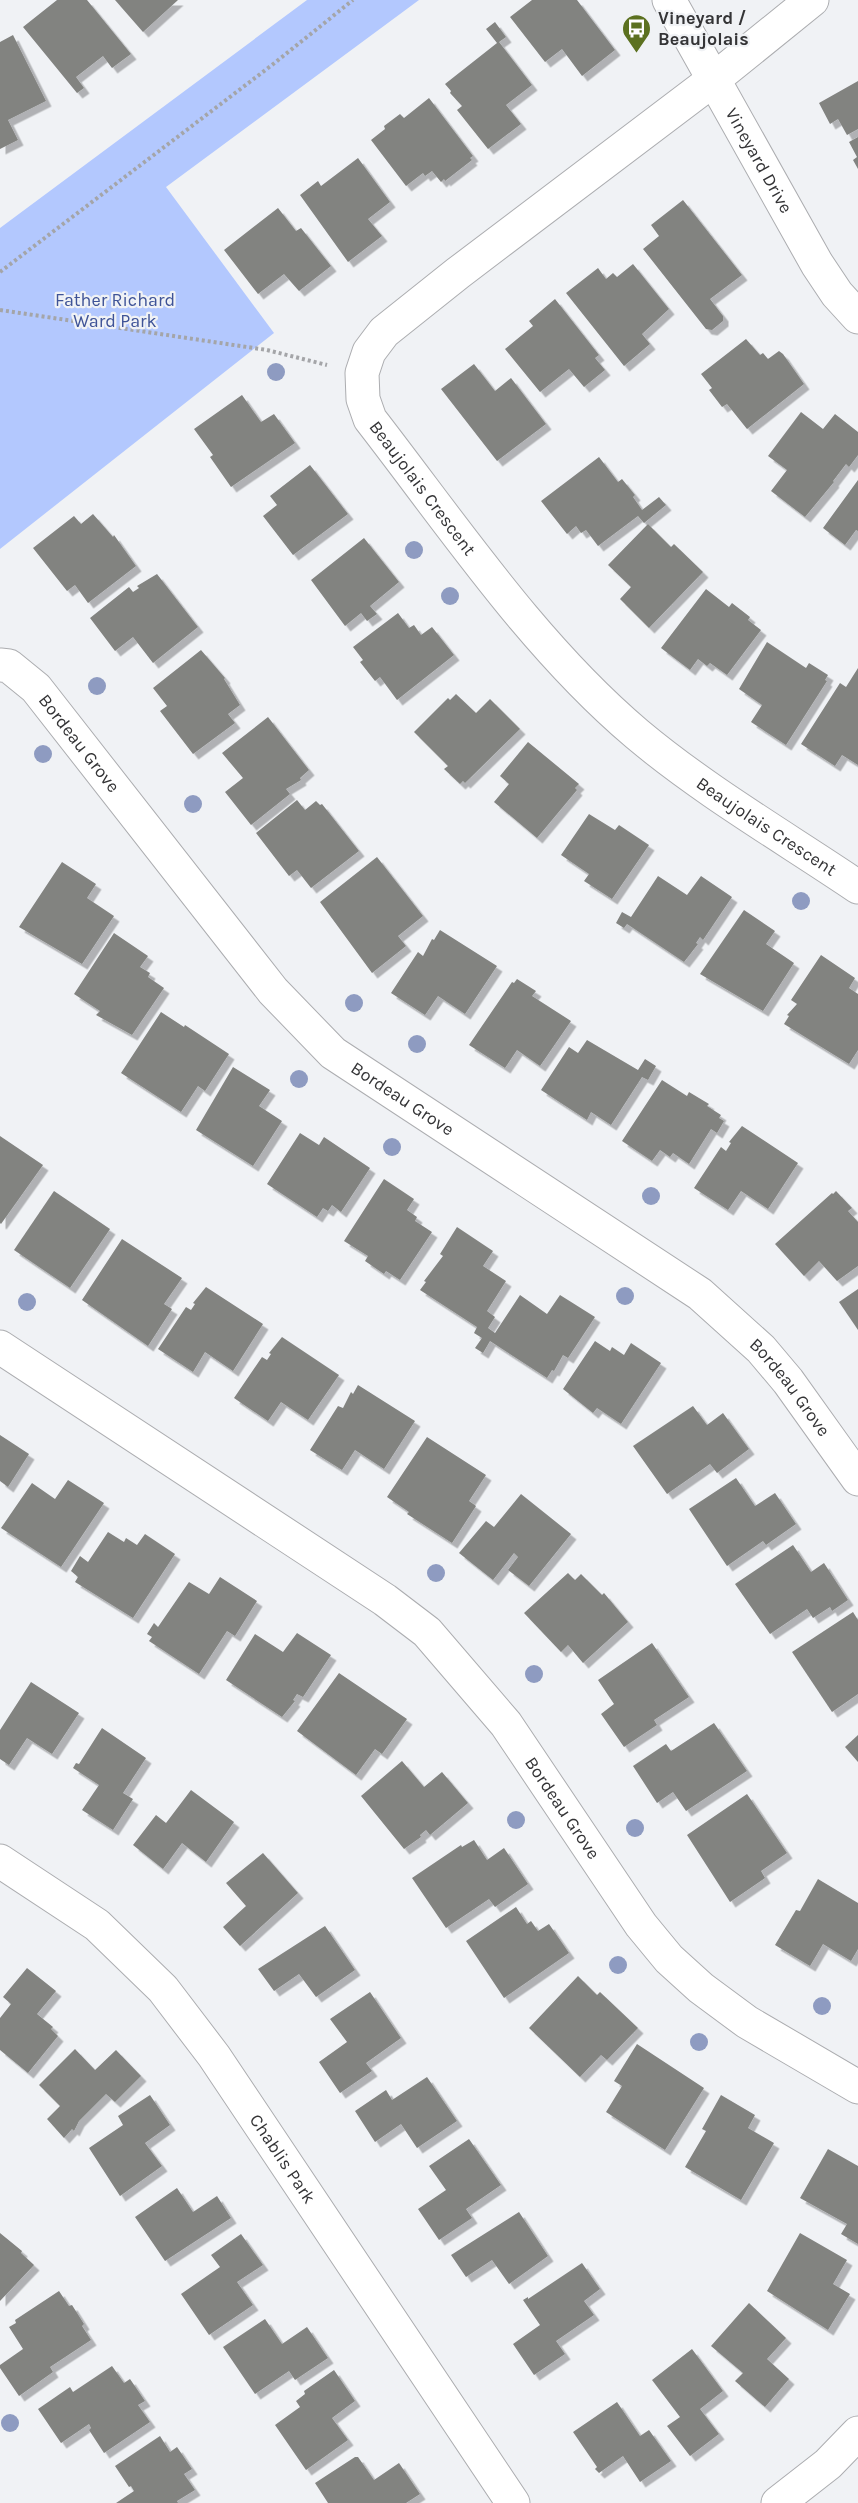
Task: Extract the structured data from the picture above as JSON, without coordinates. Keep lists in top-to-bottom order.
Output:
{
  "streets": {
    "street": [
      "Vineyard Drive",
      "Beaujolais Crescent",
      "Bordeau Grove",
      "Chablis Park"
    ]
  },
  "crossings": [
    ["Vineyard Drive", "Beaujolais Crescent"]
  ],
  "parks": ["Father Richard Ward Park"],
  "places": {
    "bus stop": ["Vineyard / Beaujolais"]
  }
}
